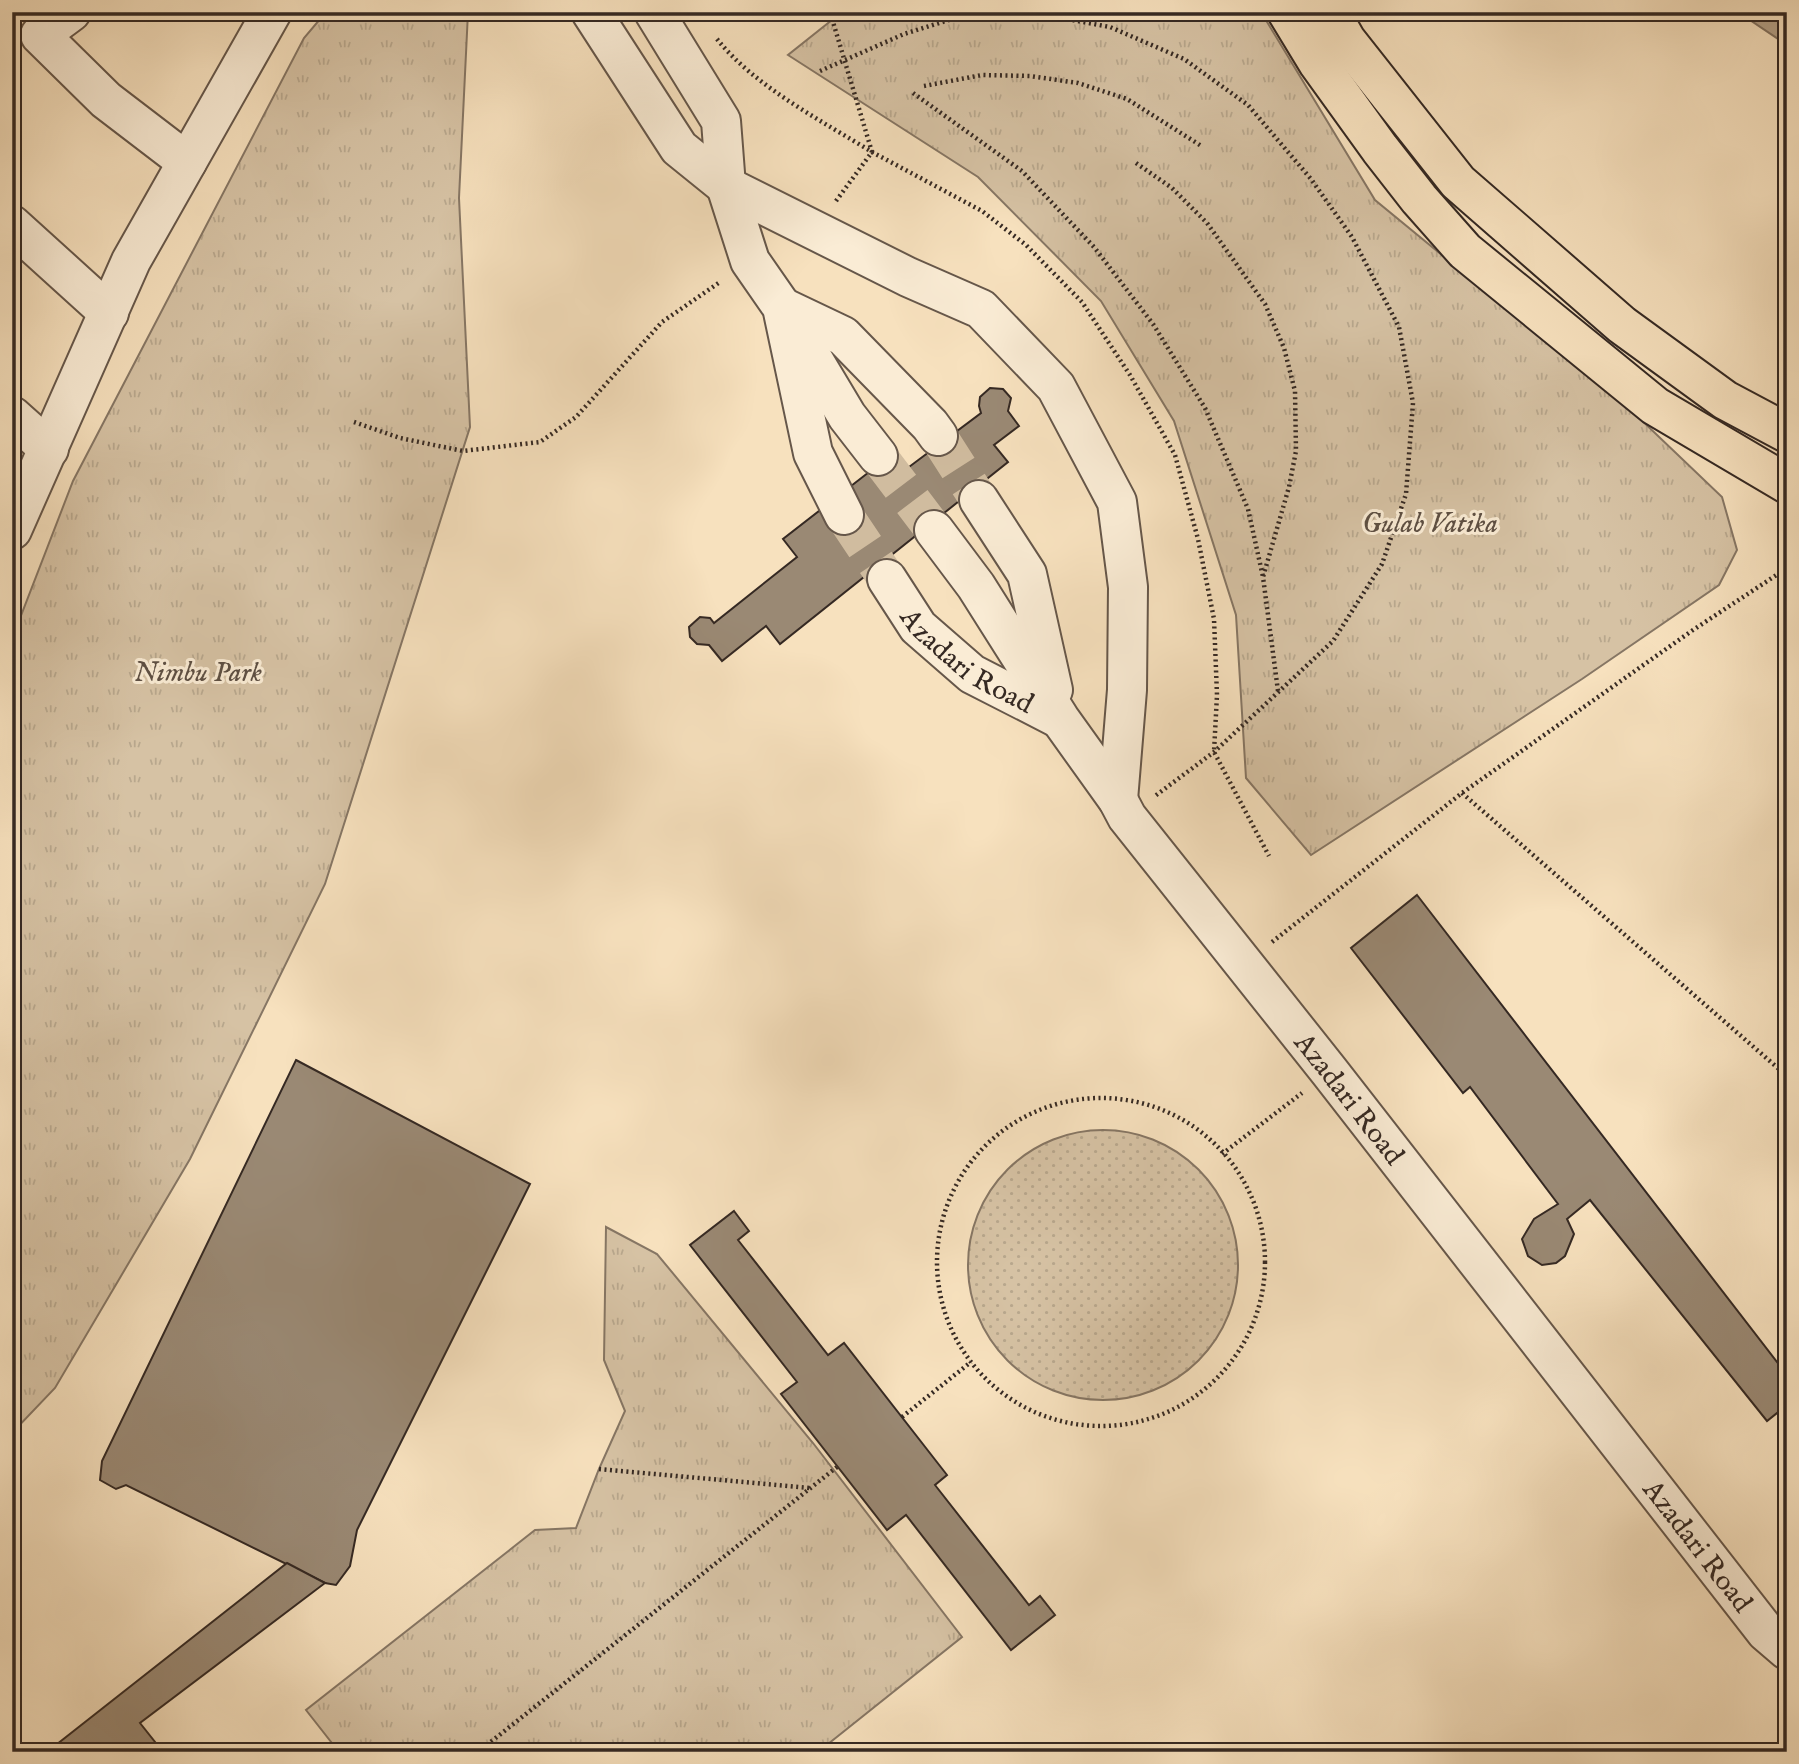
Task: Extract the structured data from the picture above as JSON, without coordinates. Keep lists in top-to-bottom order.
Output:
{
  "streets": {
    "street": ["Azadari Road"]
  },
  "parks": ["Gulab Vatika", "Nimbu Park"]
}
